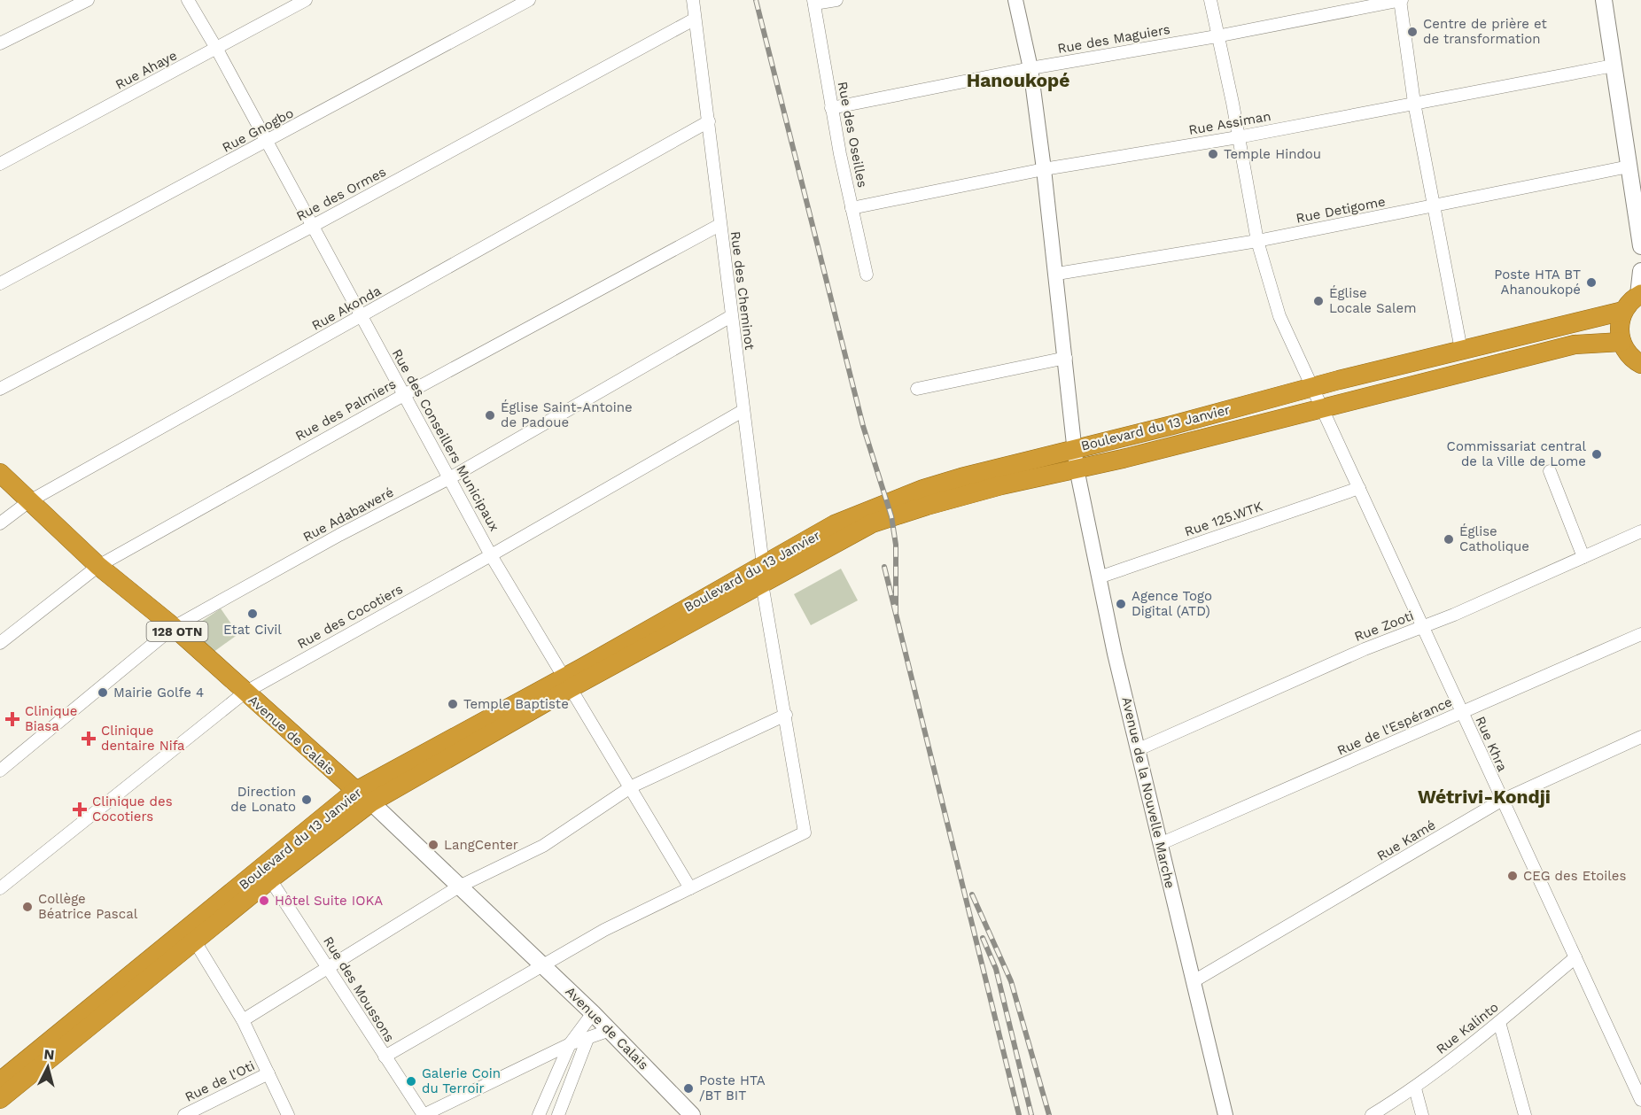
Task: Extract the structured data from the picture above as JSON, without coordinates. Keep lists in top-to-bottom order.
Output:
{
  "streets": {
    "highway": ["Boulevard du 13 Janvier", "128 OTN", "Avenue de Calais"],
    "street": [
      "Rue des Maguiers",
      "Rue Ahaye",
      "Rue Assiman",
      "Rue Gnogbo",
      "Rue des Oseilles",
      "Rue des Ormes",
      "Rue Detigome",
      "Rue des Cheminot",
      "Rue Akonda",
      "Rue des Palmiers",
      "Rue des Conseillers Municipaux",
      "Rue Adabaweré",
      "Rue 125.WTK",
      "Rue des Cocotiers",
      "Rue Zooti",
      "Rue de l'Espérance",
      "Rue Khra",
      "Avenue de la Nouvelle Marche",
      "Rue Kamé",
      "Rue des Moussons",
      "Rue Kalinto",
      "Rue de l'Oti"
    ]
  },
  "crossings": [
    ["Rue des Maguiers", "Rue des Oseilles"],
    ["Rue des Maguiers", "Rue Khra"],
    ["Rue des Maguiers", "Avenue de la Nouvelle Marche"],
    ["Rue Ahaye", "Rue des Conseillers Municipaux"],
    ["Rue Assiman", "Rue des Oseilles"],
    ["Rue Assiman", "Rue Khra"],
    ["Rue Assiman", "Avenue de la Nouvelle Marche"],
    ["Rue Gnogbo", "Rue des Conseillers Municipaux"],
    ["Rue des Ormes", "Rue des Cheminot"],
    ["Rue des Ormes", "Rue des Conseillers Municipaux"],
    ["Rue Detigome", "Rue Khra"],
    ["Rue Detigome", "Avenue de la Nouvelle Marche"],
    ["Rue des Cheminot", "Rue Akonda"],
    ["Rue des Cheminot", "Rue des Palmiers"],
    ["Rue des Cheminot", "Boulevard du 13 Janvier"],
    ["Rue des Cheminot", "Rue des Conseillers Municipaux"],
    ["Rue des Cheminot", "Rue Adabaweré"],
    ["Rue des Cheminot", "Rue des Cocotiers"],
    ["Rue Akonda", "Rue des Conseillers Municipaux"],
    ["Rue Akonda", "Avenue de Calais"],
    ["Rue des Palmiers", "Rue des Conseillers Municipaux"],
    ["Rue des Palmiers", "Avenue de Calais"],
    ["Boulevard du 13 Janvier", "Rue des Conseillers Municipaux"],
    ["Boulevard du 13 Janvier", "Avenue de Calais"],
    ["Boulevard du 13 Janvier", "Rue Khra"],
    ["Boulevard du 13 Janvier", "Avenue de la Nouvelle Marche"],
    ["Boulevard du 13 Janvier", "Rue des Moussons"],
    ["Rue des Conseillers Municipaux", "Rue Adabaweré"],
    ["Rue des Conseillers Municipaux", "Rue des Cocotiers"],
    ["Rue Adabaweré", "Avenue de Calais"],
    ["Rue 125.WTK", "Rue Khra"],
    ["Rue 125.WTK", "Avenue de la Nouvelle Marche"],
    ["Rue des Cocotiers", "Avenue de Calais"],
    ["Rue Zooti", "Rue Khra"],
    ["Rue Zooti", "Avenue de la Nouvelle Marche"],
    ["Rue de l'Espérance", "Rue Khra"],
    ["Rue de l'Espérance", "Avenue de la Nouvelle Marche"],
    ["Rue Khra", "Rue Kamé"],
    ["Rue Khra", "Rue Kalinto"],
    ["Avenue de la Nouvelle Marche", "Rue Kamé"]
  ],
  "districts": ["Hanoukopé", "Wétrivi-Kondji"],
  "places": {
    "other": [
      "Centre de prière et de transformation",
      "Temple Hindou",
      "Poste HTA BT Ahanoukopé",
      "Église Locale Salem",
      "Église Saint-Antoine de Padoue",
      "Commissariat central de la Ville de Lome",
      "Église Catholique",
      "Agence Togo Digital (ATD)",
      "Etat Civil",
      "Mairie Golfe 4",
      "Temple Baptiste",
      "Direction de Lonato",
      "LangCenter",
      "CEG des Etoiles",
      "Hôtel Suite IOKA",
      "Collège Béatrice Pascal",
      "Galerie Coin du Terroir",
      "Poste HTA /BT BIT"
    ],
    "health": ["Clinique Biasa", "Clinique dentaire Nifa", "Clinique des Cocotiers"]
  },
  "north": "top"
}
